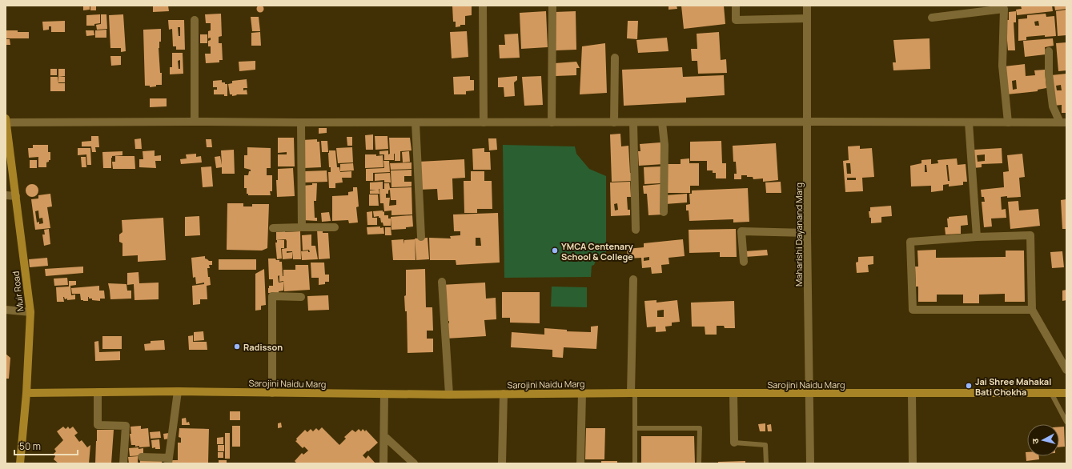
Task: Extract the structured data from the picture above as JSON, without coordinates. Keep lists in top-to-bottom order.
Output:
{
  "streets": {
    "main road": ["Muir Road", "Sarojini Naidu Marg"],
    "street": ["Maharishi Dayanand Marg"]
  },
  "crossings": [
    ["Maharishi Dayanand Marg", "Sarojini Naidu Marg"],
    ["Muir Road", "Sarojini Naidu Marg"]
  ],
  "places": ["YMCA Centenary School & College", "Radisson", "Jai Shree Mahakal Bati Chokha"],
  "scale_bar": "50 m",
  "north": "left"
}
